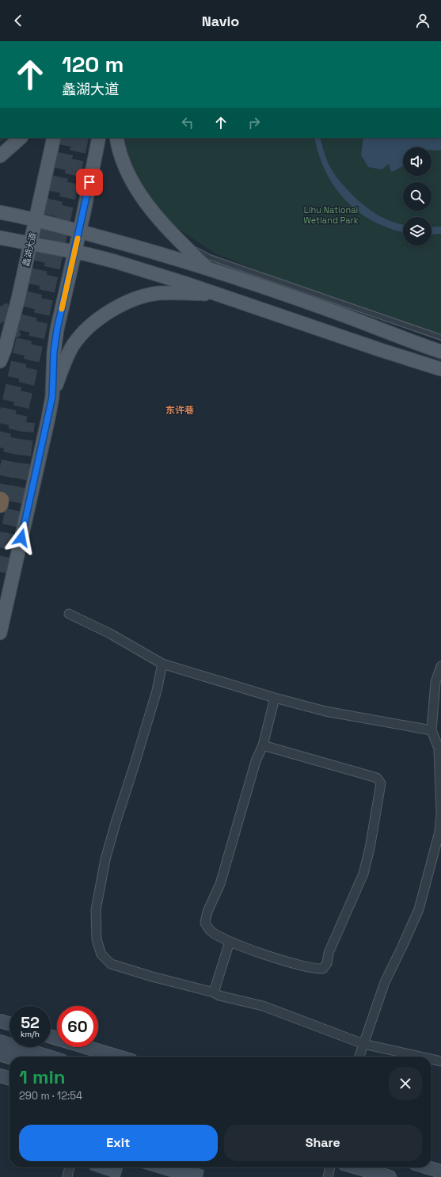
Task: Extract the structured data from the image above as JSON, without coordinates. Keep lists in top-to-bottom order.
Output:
{
  "streets": {
    "main road": ["蠡湖大道"]
  },
  "districts": ["东许巷"],
  "parks": ["Lihu National Wetland Park"],
  "page": {
    "header": "Navio",
    "turn": ["120 m", "蠡湖大道"],
    "speed": "52 km/h",
    "limit": "60",
    "heading": ["1 min", "290 m · 12:54"],
    "buttons": ["Exit", "Share"]
  }
}
